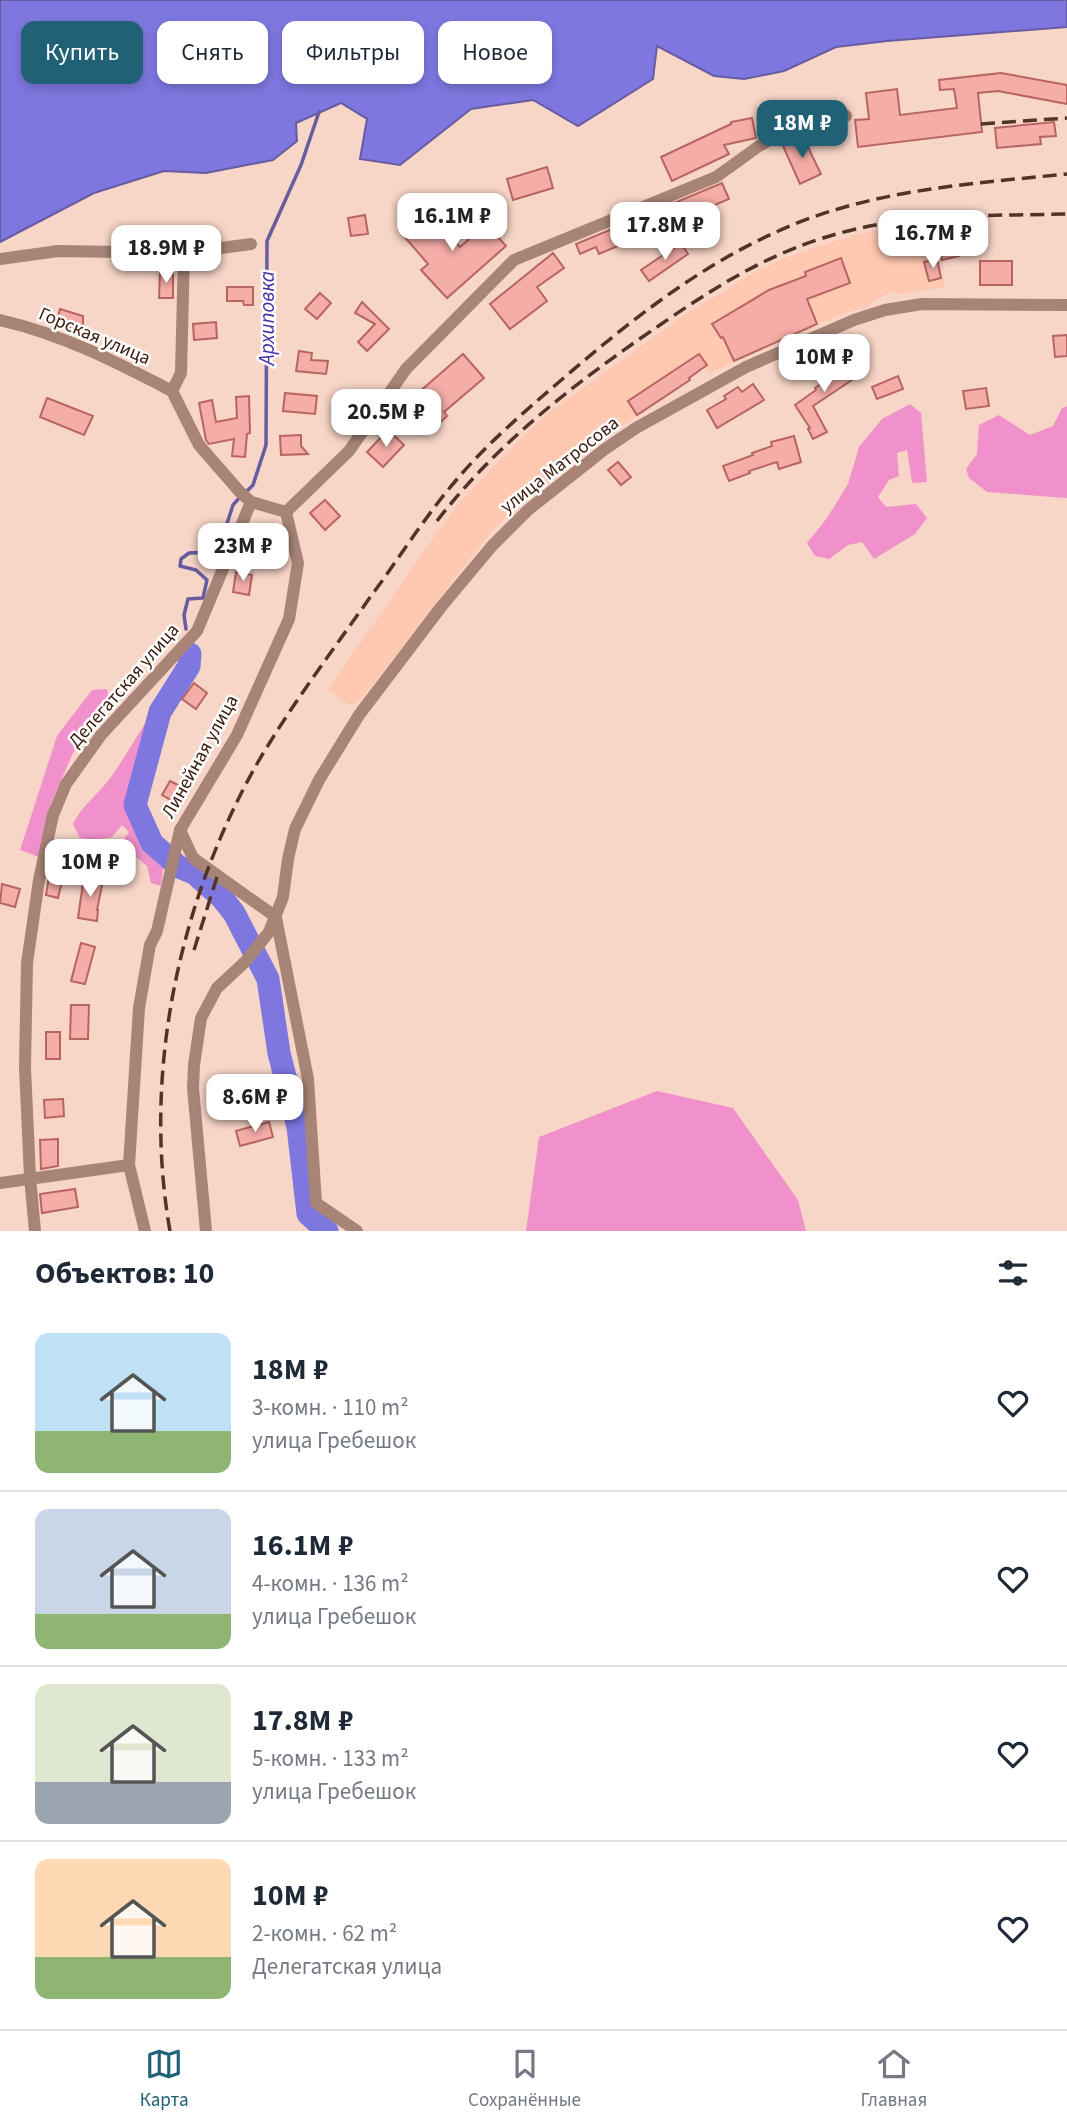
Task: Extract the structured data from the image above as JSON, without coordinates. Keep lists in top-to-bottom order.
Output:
{
  "streets": {
    "street": [
      "Горская улица",
      "улица Матросова",
      "Делегатская улица",
      "Линейная улица"
    ]
  },
  "water": ["Архиповка"],
  "page": {
    "chip": [
      "Купить",
      "Снять",
      "Фильтры",
      "Новое"
    ],
    "price": [
      "18M ₽",
      "16.1M ₽",
      "17.8M ₽",
      "16.7M ₽",
      "18.9M ₽",
      "10M ₽",
      "20.5M ₽",
      "23M ₽",
      "10M ₽",
      "8.6M ₽"
    ],
    "heading": "Объектов: 10",
    "list": [
      {
        "name": "18M ₽",
        "note": "3-комн. · 110 m² · улица Гребешок"
      },
      {
        "name": "16.1M ₽",
        "note": "4-комн. · 136 m² · улица Гребешок"
      },
      {
        "name": "17.8M ₽",
        "note": "5-комн. · 133 m² · улица Гребешок"
      },
      {
        "name": "10M ₽",
        "note": "2-комн. · 62 m² · Делегатская улица"
      }
    ],
    "tabs": ["Карта", "Сохранённые", "Главная"]
  }
}
